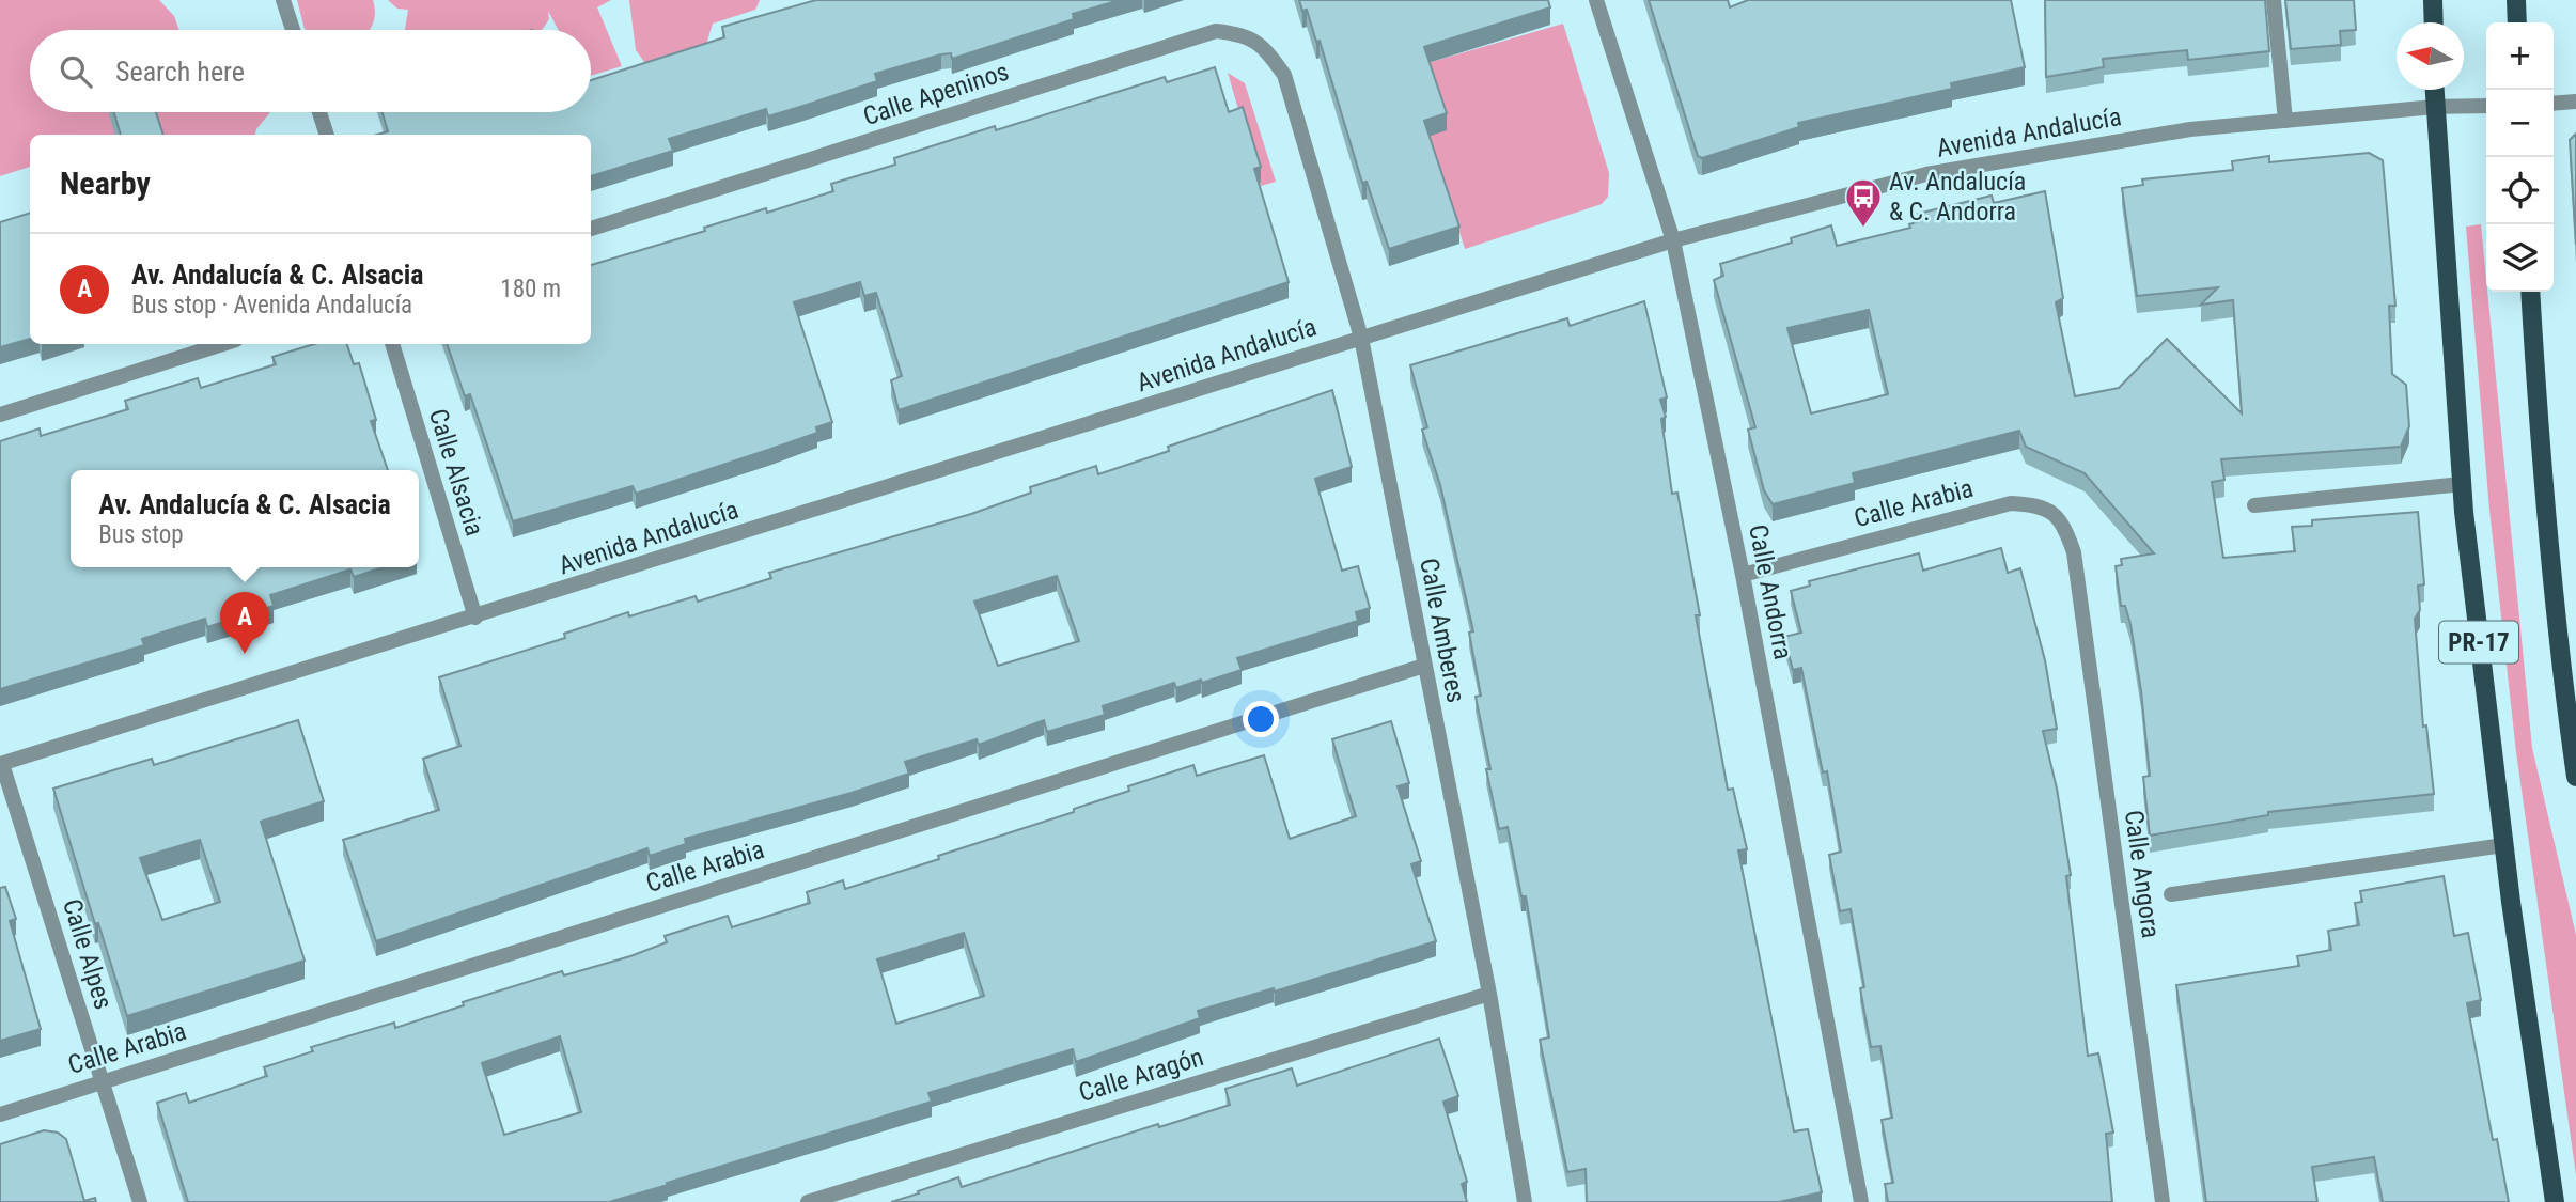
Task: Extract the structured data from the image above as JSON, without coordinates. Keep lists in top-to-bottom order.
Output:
{
  "streets": {
    "main road": ["PR-17"],
    "street": [
      "Calle Apeninos",
      "Avenida Andalucía",
      "Calle Alsacia",
      "Calle Arabia",
      "Calle Andorra",
      "Calle Amberes",
      "Calle Angora",
      "Calle Alpes",
      "Calle Aragón"
    ]
  },
  "crossings": [
    ["Calle Apeninos", "Calle Amberes"],
    ["Avenida Andalucía", "Calle Alsacia"],
    ["Avenida Andalucía", "Calle Andorra"],
    ["Avenida Andalucía", "Calle Amberes"],
    ["Avenida Andalucía", "PR-17"],
    ["Avenida Andalucía", "Calle Alpes"],
    ["Calle Arabia", "Calle Andorra"],
    ["Calle Arabia", "Calle Amberes"],
    ["Calle Arabia", "Calle Angora"],
    ["Calle Arabia", "Calle Alpes"],
    ["Calle Amberes", "Calle Aragón"]
  ],
  "places": {
    "bus stop": ["Av. Andalucía & C. Andorra"]
  },
  "north": "left",
  "page": {
    "map_buttons": ["+", "−"],
    "search": "Search here",
    "heading": "Nearby",
    "list": [
      {
        "mark": "A",
        "name": "Av. Andalucía & C. Alsacia",
        "note": "Bus stop · Avenida Andalucía",
        "value": "180 m"
      }
    ],
    "popup": ["Av. Andalucía & C. Alsacia", "Bus stop"],
    "pins": "A"
  }
}
